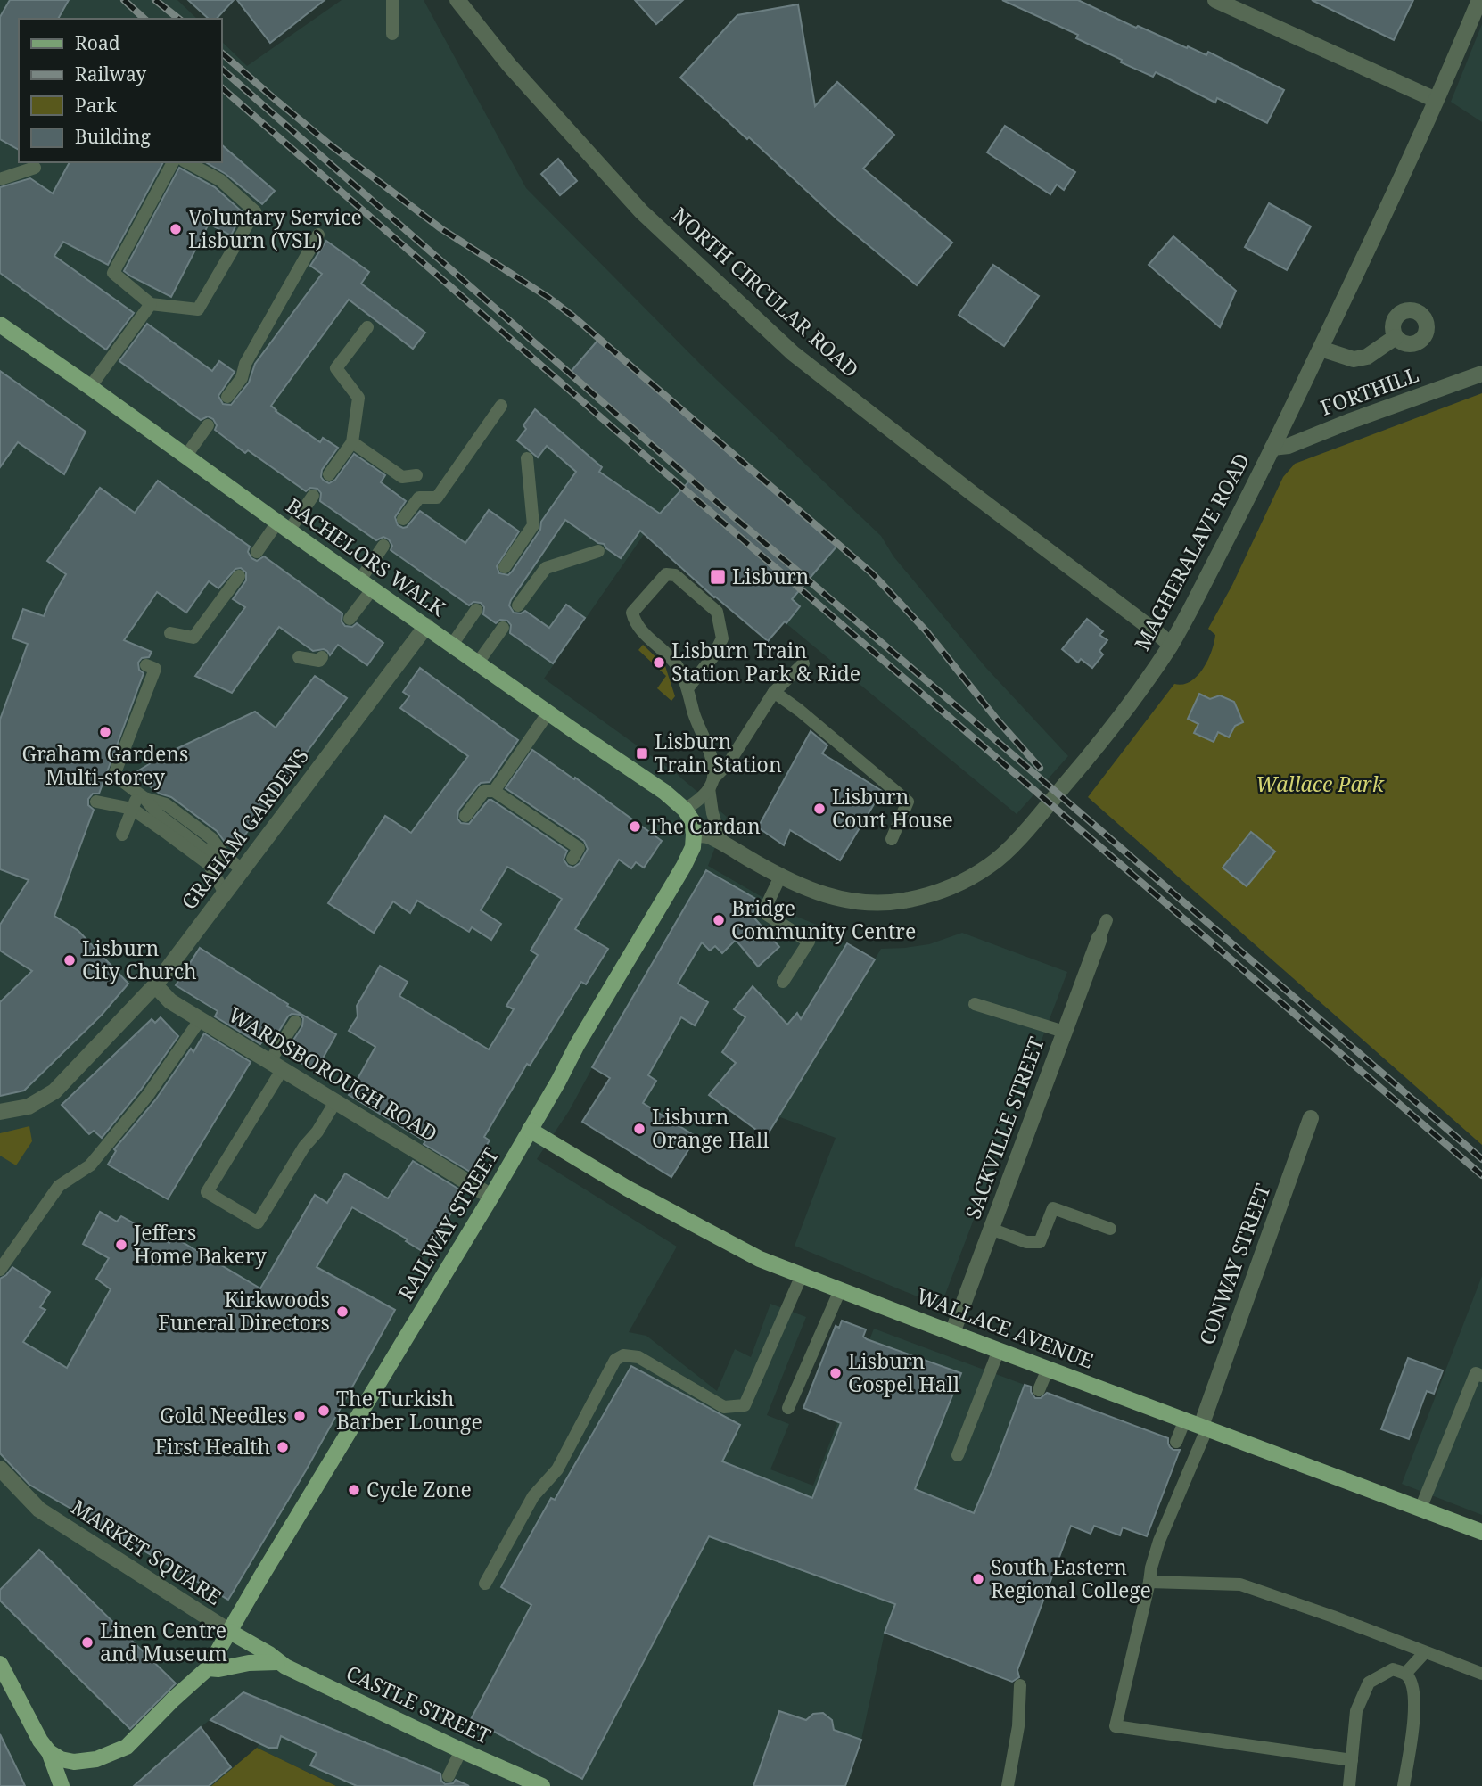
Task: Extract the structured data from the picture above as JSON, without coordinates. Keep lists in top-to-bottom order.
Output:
{
  "streets": {
    "main road": [
      "BACHELORS WALK",
      "RAILWAY STREET",
      "WALLACE AVENUE",
      "CASTLE STREET"
    ],
    "street": [
      "NORTH CIRCULAR ROAD",
      "FORTHILL",
      "MAGHERALAVE ROAD",
      "GRAHAM GARDENS",
      "WARDSBOROUGH ROAD",
      "SACKVILLE STREET",
      "CONWAY STREET",
      "MARKET SQUARE"
    ]
  },
  "crossings": [
    ["NORTH CIRCULAR ROAD", "MAGHERALAVE ROAD"],
    ["FORTHILL", "MAGHERALAVE ROAD"],
    ["MAGHERALAVE ROAD", "BACHELORS WALK"],
    ["MAGHERALAVE ROAD", "RAILWAY STREET"],
    ["BACHELORS WALK", "GRAHAM GARDENS"],
    ["BACHELORS WALK", "RAILWAY STREET"],
    ["GRAHAM GARDENS", "WARDSBOROUGH ROAD"],
    ["WARDSBOROUGH ROAD", "RAILWAY STREET"],
    ["SACKVILLE STREET", "WALLACE AVENUE"],
    ["RAILWAY STREET", "WALLACE AVENUE"],
    ["RAILWAY STREET", "MARKET SQUARE"],
    ["RAILWAY STREET", "CASTLE STREET"],
    ["CONWAY STREET", "WALLACE AVENUE"],
    ["MARKET SQUARE", "CASTLE STREET"]
  ],
  "parks": ["Wallace Park"],
  "places": {
    "other": [
      "Voluntary Service Lisburn (VSL)",
      "Lisburn Train Station Park & Ride",
      "Graham Gardens Multi-storey",
      "Lisburn Court House",
      "The Cardan",
      "Bridge Community Centre",
      "Lisburn City Church",
      "Lisburn Orange Hall",
      "Jeffers Home Bakery",
      "Kirkwoods Funeral Directors",
      "Lisburn Gospel Hall",
      "The Turkish Barber Lounge",
      "Gold Needles",
      "First Health",
      "Cycle Zone",
      "South Eastern Regional College",
      "Linen Centre and Museum"
    ],
    "transit": ["Lisburn", "Lisburn Train Station"]
  },
  "legend": [
    "Road",
    "Railway",
    "Park",
    "Building"
  ]
}
